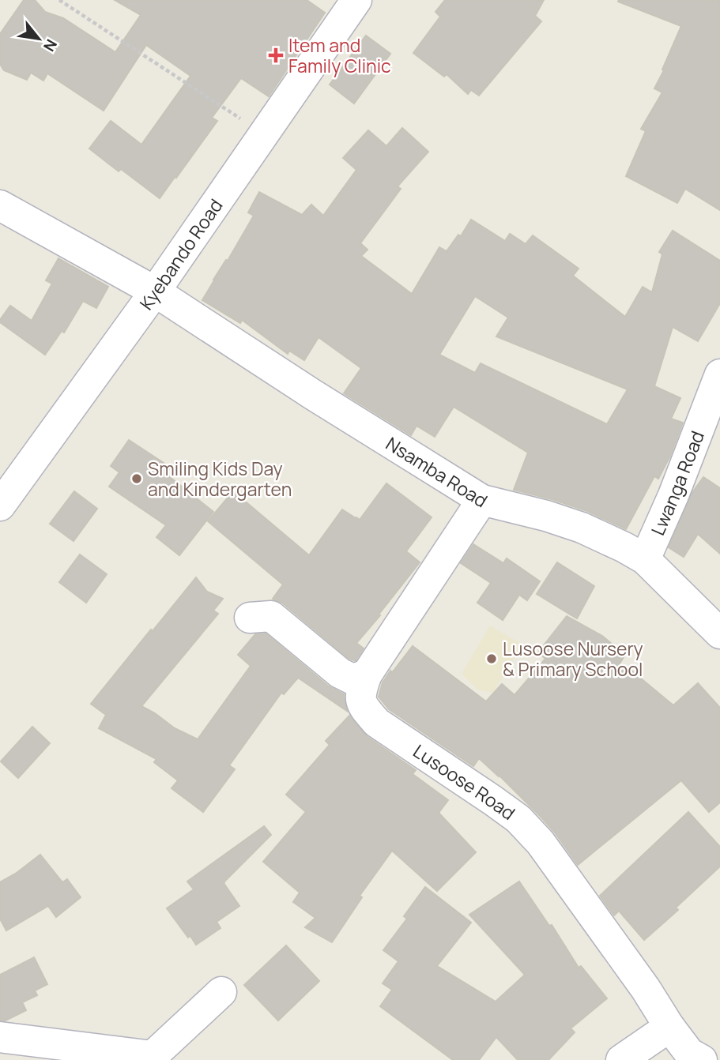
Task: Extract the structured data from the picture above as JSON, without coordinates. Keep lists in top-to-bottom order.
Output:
{
  "streets": {
    "street": [
      "Kyebando Road",
      "Nsamba Road",
      "Lwanga Road",
      "Lusoose Road"
    ]
  },
  "crossings": [
    ["Kyebando Road", "Nsamba Road"],
    ["Nsamba Road", "Lwanga Road"],
    ["Nsamba Road", "Lusoose Road"]
  ],
  "places": {
    "health": ["Item and Family Clinic"],
    "other": ["Smiling Kids Day and Kindergarten", "Lusoose Nursery & Primary School"]
  },
  "north": "bottom right"
}
